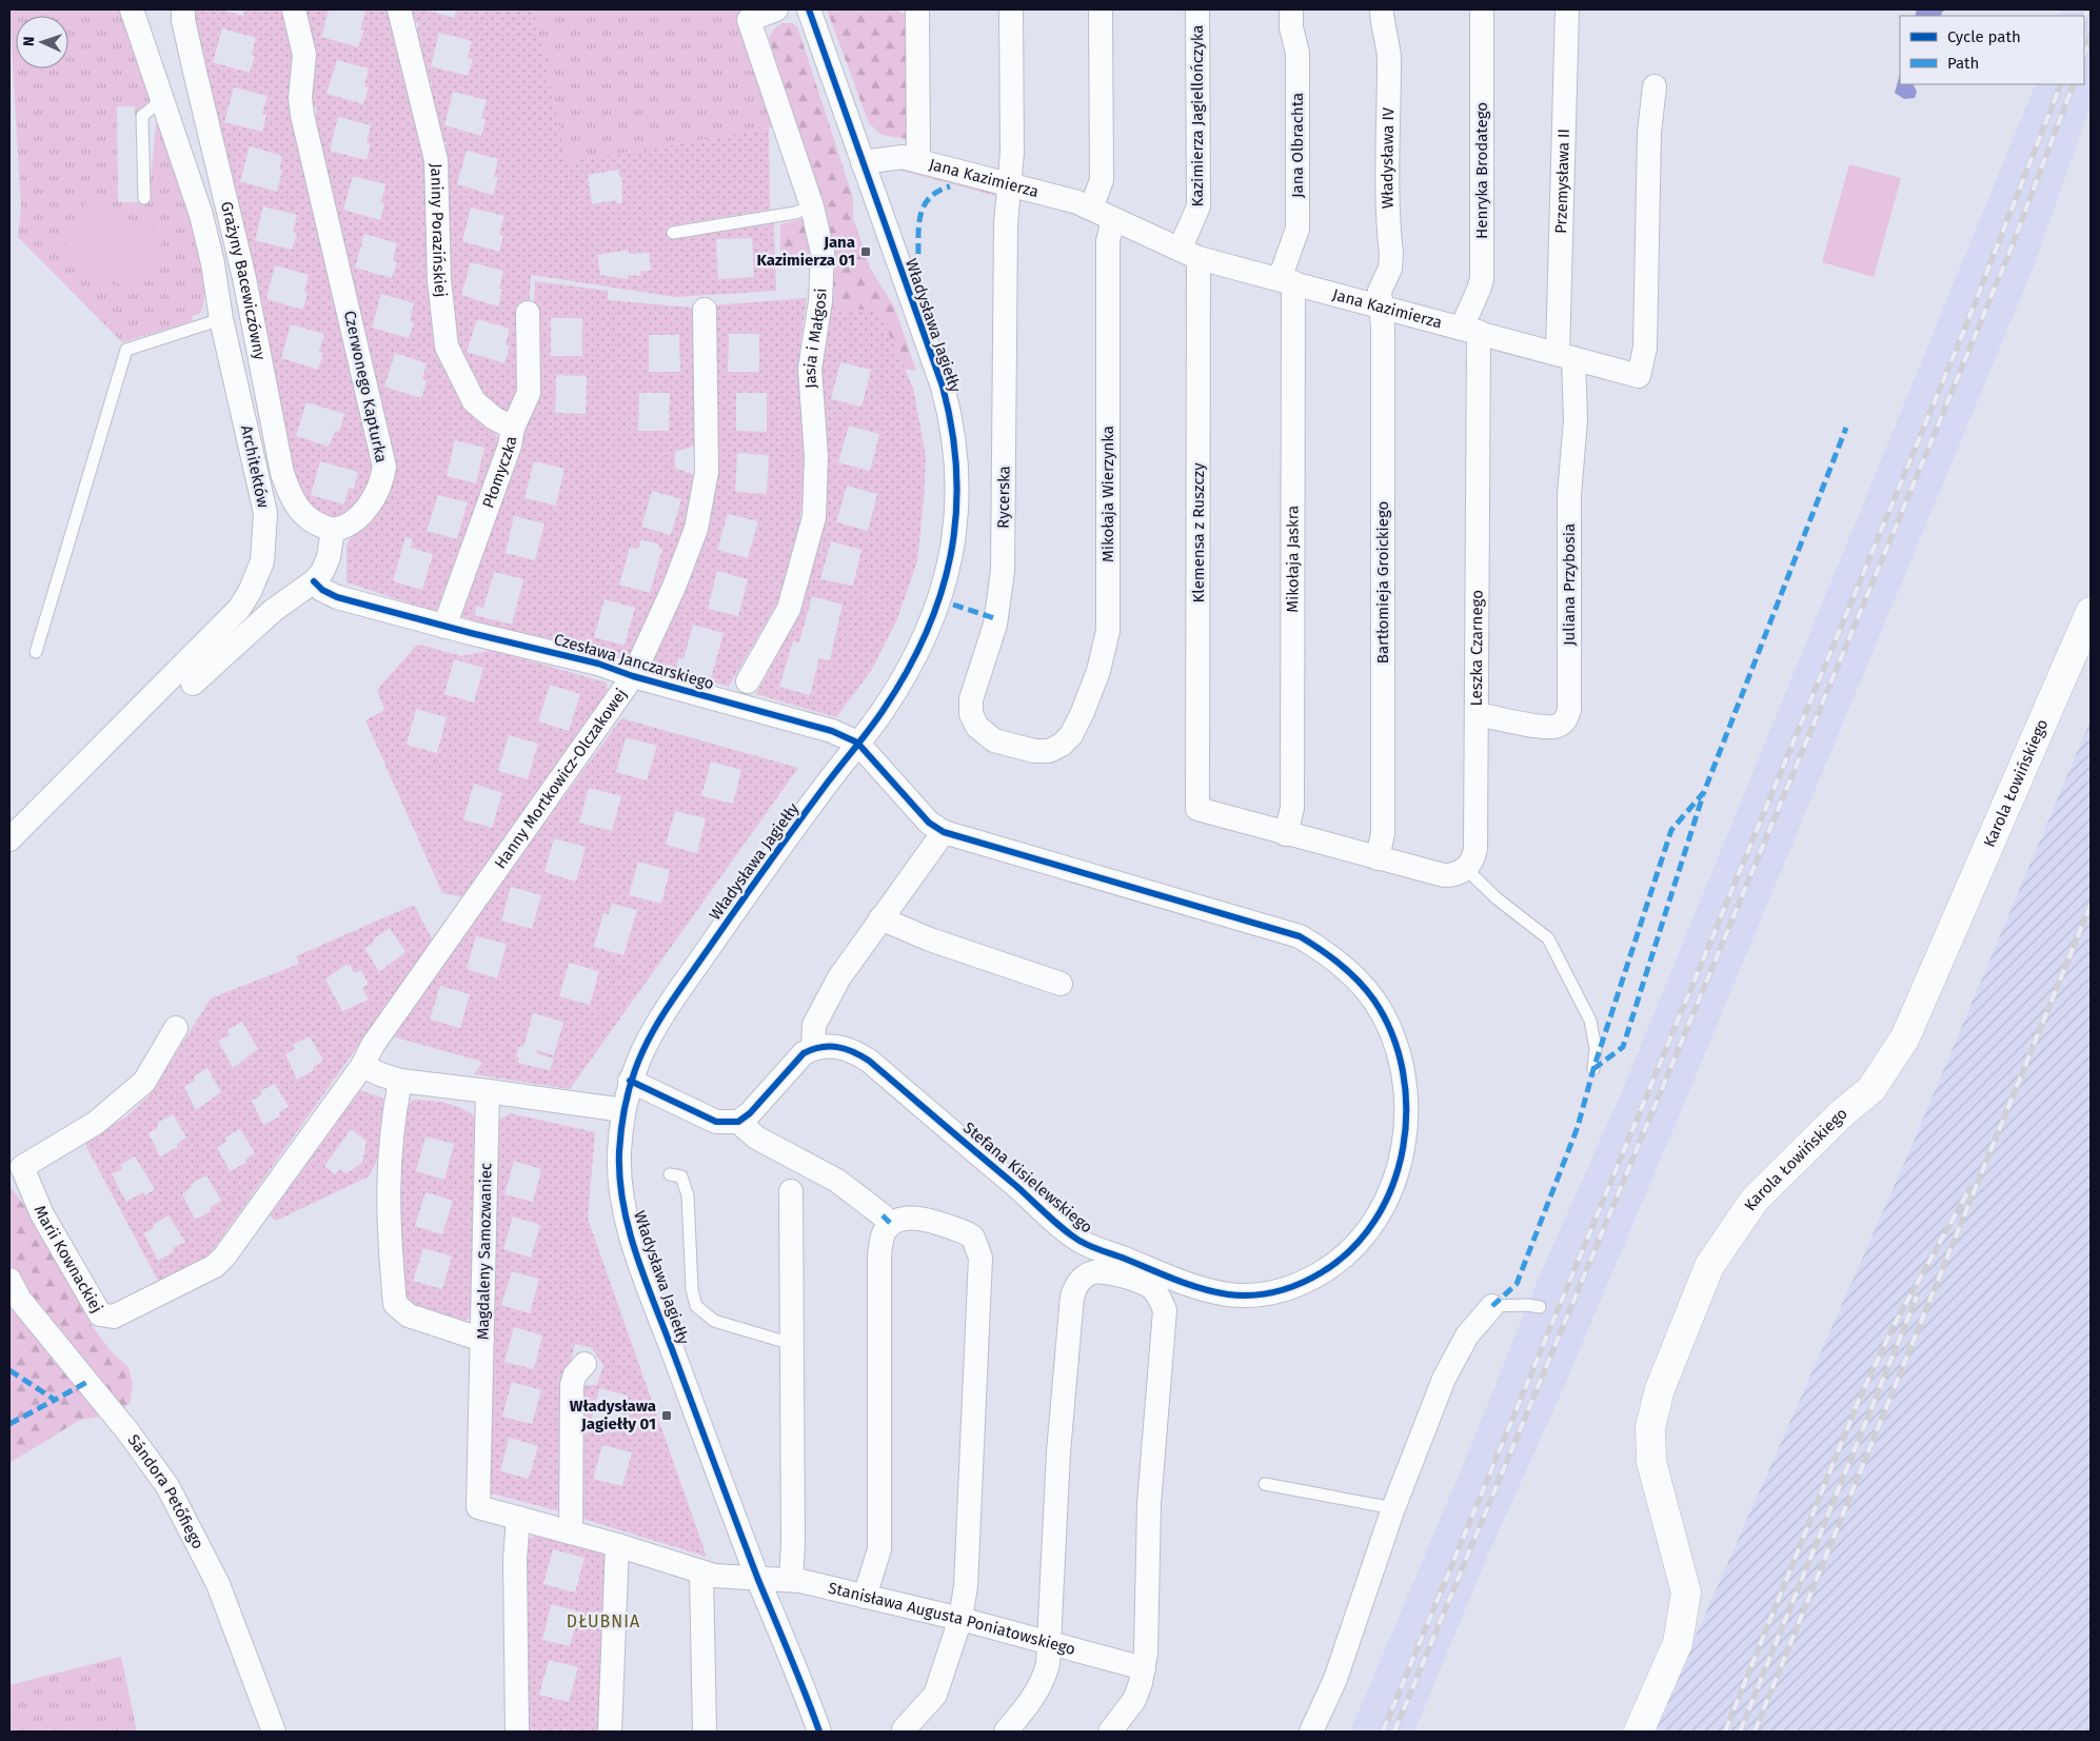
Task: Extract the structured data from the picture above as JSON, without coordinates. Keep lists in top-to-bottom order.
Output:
{
  "streets": {
    "main road": ["Karola Łowińskiego"],
    "street": [
      "Kazimierza Jagiellończyka",
      "Jana Olbrachta",
      "Władysława IV",
      "Henryka Brodatego",
      "Jana Kazimierza",
      "Przemysława II",
      "Janiny Porazińskiej",
      "Grażyny Bacewiczówny",
      "Władysława Jagiełły",
      "Jasia i Małgosi",
      "Czerwonego Kapturka",
      "Architektów",
      "Płomyczka",
      "Mikołaja Wierzynka",
      "Rycerska",
      "Klemensa z Ruszczy",
      "Mikołaja Jaskra",
      "Bartłomieja Groickiego",
      "Juliana Przybosia",
      "Leszka Czarnego",
      "Czesława Janczarskiego",
      "Hanny Mortkowicz-Olczakowej",
      "Stefana Kisielewskiego",
      "Magdaleny Samozwaniec",
      "Marii Kownackiej",
      "Sándora Petőfiego",
      "Stanisława Augusta Poniatowskiego"
    ]
  },
  "crossings": [
    ["Kazimierza Jagiellończyka", "Jana Kazimierza"],
    ["Kazimierza Jagiellończyka", "Klemensa z Ruszczy"],
    ["Jana Olbrachta", "Jana Kazimierza"],
    ["Jana Olbrachta", "Mikołaja Jaskra"],
    ["Władysława IV", "Jana Kazimierza"],
    ["Władysława IV", "Bartłomieja Groickiego"],
    ["Henryka Brodatego", "Jana Kazimierza"],
    ["Henryka Brodatego", "Leszka Czarnego"],
    ["Jana Kazimierza", "Przemysława II"],
    ["Jana Kazimierza", "Władysława Jagiełły"],
    ["Jana Kazimierza", "Mikołaja Wierzynka"],
    ["Jana Kazimierza", "Rycerska"],
    ["Jana Kazimierza", "Klemensa z Ruszczy"],
    ["Jana Kazimierza", "Mikołaja Jaskra"],
    ["Jana Kazimierza", "Bartłomieja Groickiego"],
    ["Jana Kazimierza", "Juliana Przybosia"],
    ["Jana Kazimierza", "Leszka Czarnego"],
    ["Przemysława II", "Juliana Przybosia"],
    ["Janiny Porazińskiej", "Płomyczka"],
    ["Grażyny Bacewiczówny", "Czerwonego Kapturka"],
    ["Władysława Jagiełły", "Czesława Janczarskiego"],
    ["Władysława Jagiełły", "Stefana Kisielewskiego"],
    ["Władysława Jagiełły", "Magdaleny Samozwaniec"],
    ["Władysława Jagiełły", "Stanisława Augusta Poniatowskiego"],
    ["Płomyczka", "Czesława Janczarskiego"],
    ["Mikołaja Wierzynka", "Rycerska"],
    ["Klemensa z Ruszczy", "Mikołaja Jaskra"],
    ["Juliana Przybosia", "Leszka Czarnego"],
    ["Czesława Janczarskiego", "Hanny Mortkowicz-Olczakowej"],
    ["Czesława Janczarskiego", "Stefana Kisielewskiego"],
    ["Hanny Mortkowicz-Olczakowej", "Marii Kownackiej"],
    ["Magdaleny Samozwaniec", "Stanisława Augusta Poniatowskiego"]
  ],
  "districts": ["DŁUBNIA"],
  "places": {
    "transit": ["Jana Kazimierza 01", "Władysława Jagiełły 01"]
  },
  "legend": ["Cycle path", "Path"],
  "north": "left"
}
